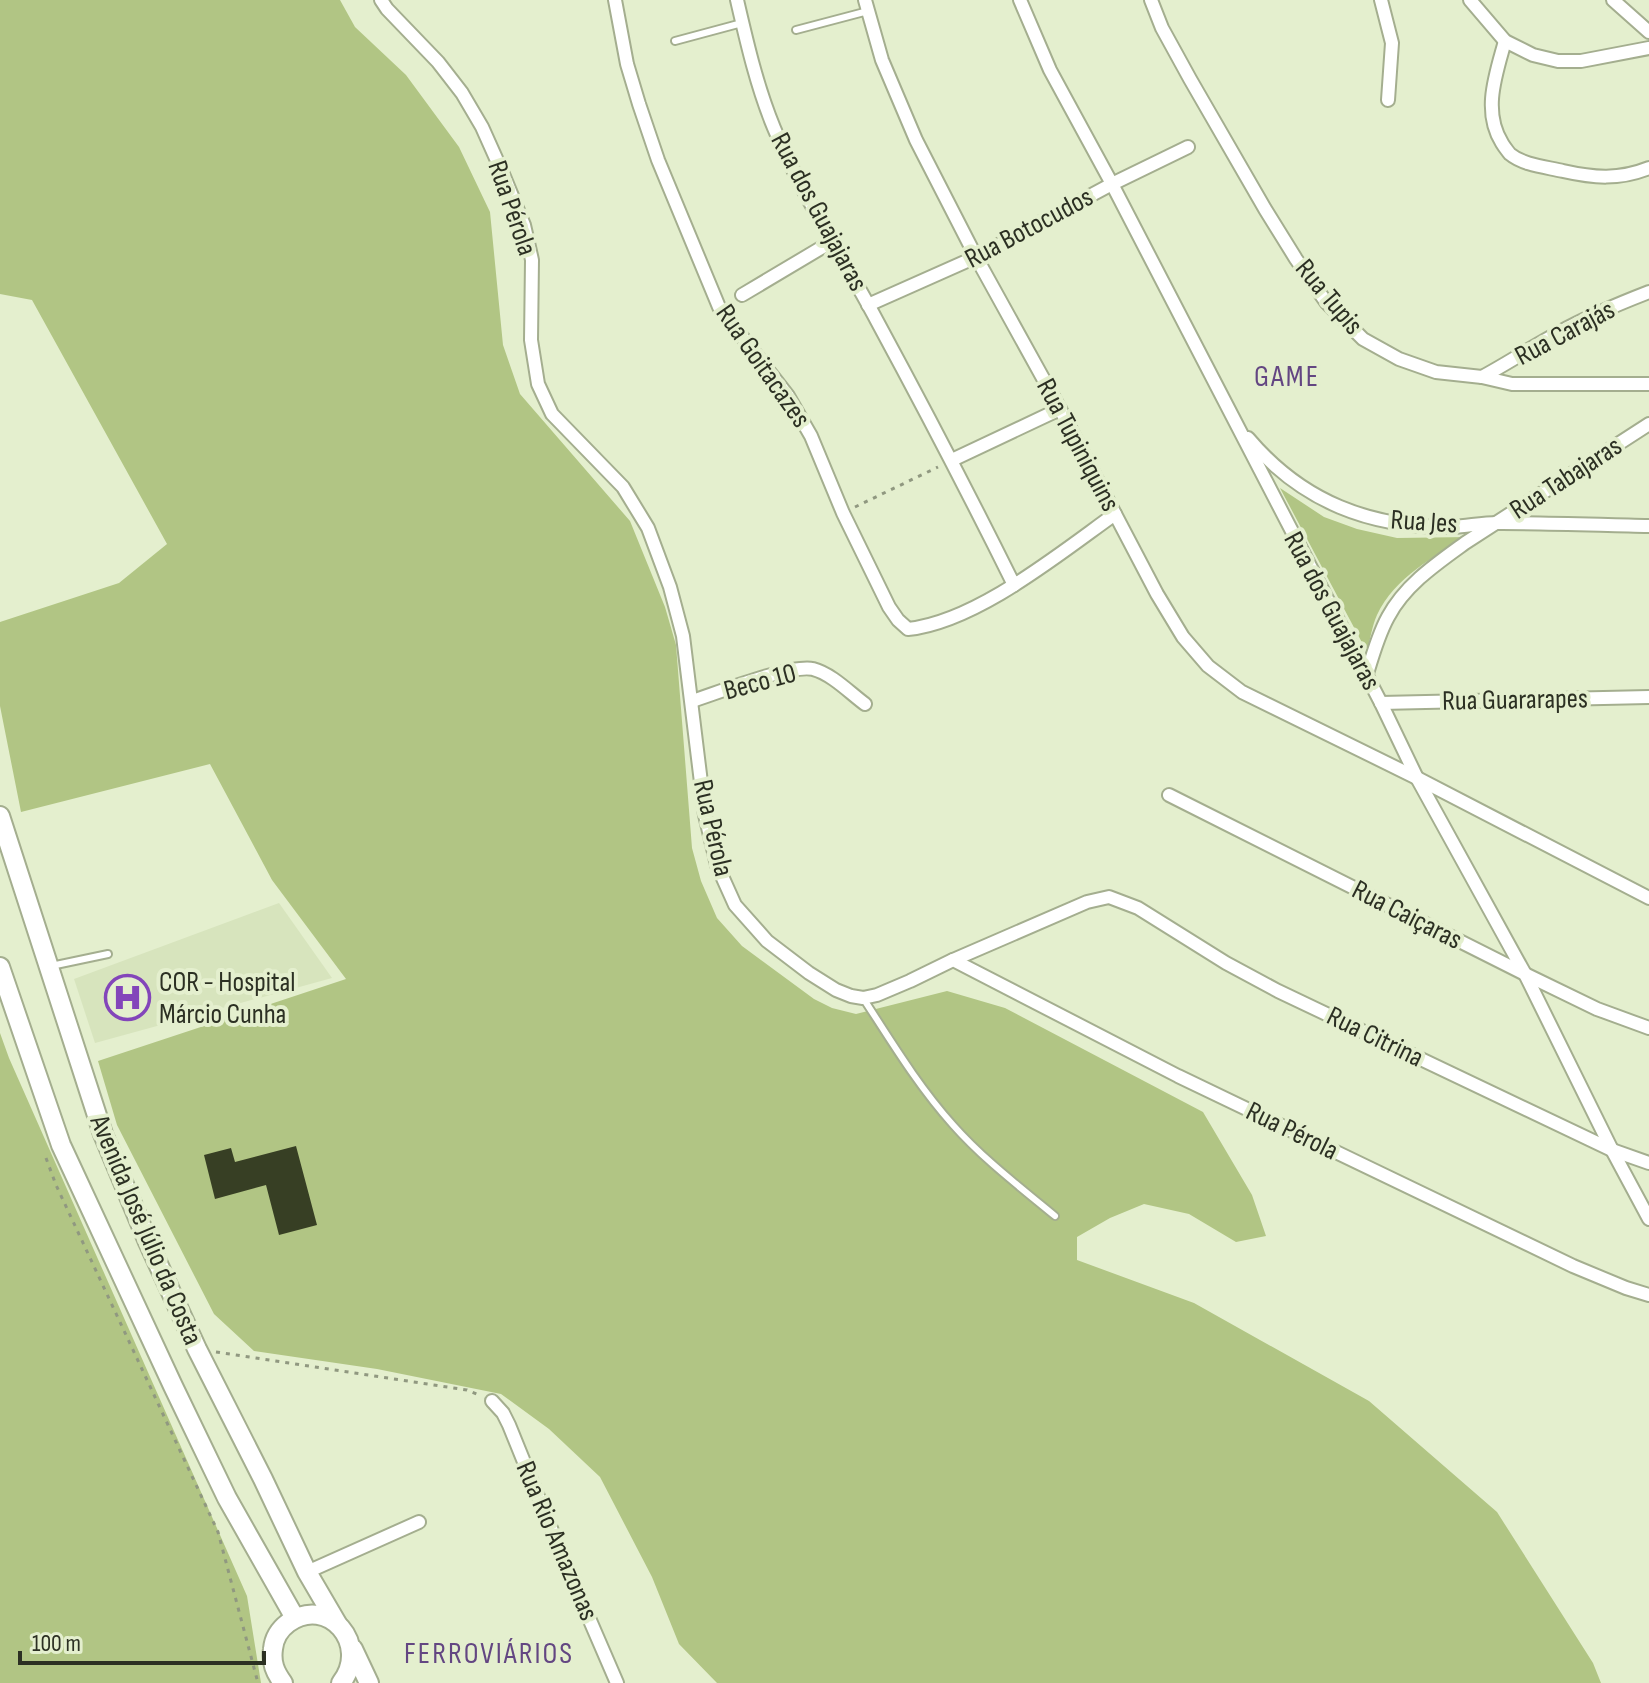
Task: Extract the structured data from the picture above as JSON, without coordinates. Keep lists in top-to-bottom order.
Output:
{
  "streets": {
    "main road": ["Avenida José Júlio da Costa"],
    "street": [
      "Rua Pérola",
      "Rua dos Guajajaras",
      "Rua Botocudos",
      "Rua Tupis",
      "Rua Carajás",
      "Rua Goitacazes",
      "Rua Tupiniquins",
      "Rua Tabajaras",
      "Rua Jes",
      "Beco 10",
      "Rua Guararapes",
      "Rua Caiçaras",
      "Rua Citrina",
      "Rua Rio Amazonas"
    ]
  },
  "crossings": [
    ["Rua Pérola", "Beco 10"],
    ["Rua Pérola", "Rua Citrina"],
    ["Rua dos Guajajaras", "Rua Botocudos"],
    ["Rua dos Guajajaras", "Rua Goitacazes"],
    ["Rua dos Guajajaras", "Rua Tupiniquins"],
    ["Rua dos Guajajaras", "Rua Tabajaras"],
    ["Rua dos Guajajaras", "Rua Jes"],
    ["Rua dos Guajajaras", "Rua Guararapes"],
    ["Rua dos Guajajaras", "Rua Caiçaras"],
    ["Rua dos Guajajaras", "Rua Citrina"],
    ["Rua Botocudos", "Rua Tupiniquins"],
    ["Rua Tupis", "Rua Carajás"],
    ["Rua Tabajaras", "Rua Jes"]
  ],
  "districts": ["GAME", "FERROVIÁRIOS"],
  "places": {
    "hospital": ["COR - Hospital Márcio Cunha"]
  },
  "scale_bar": "100 m"
}
